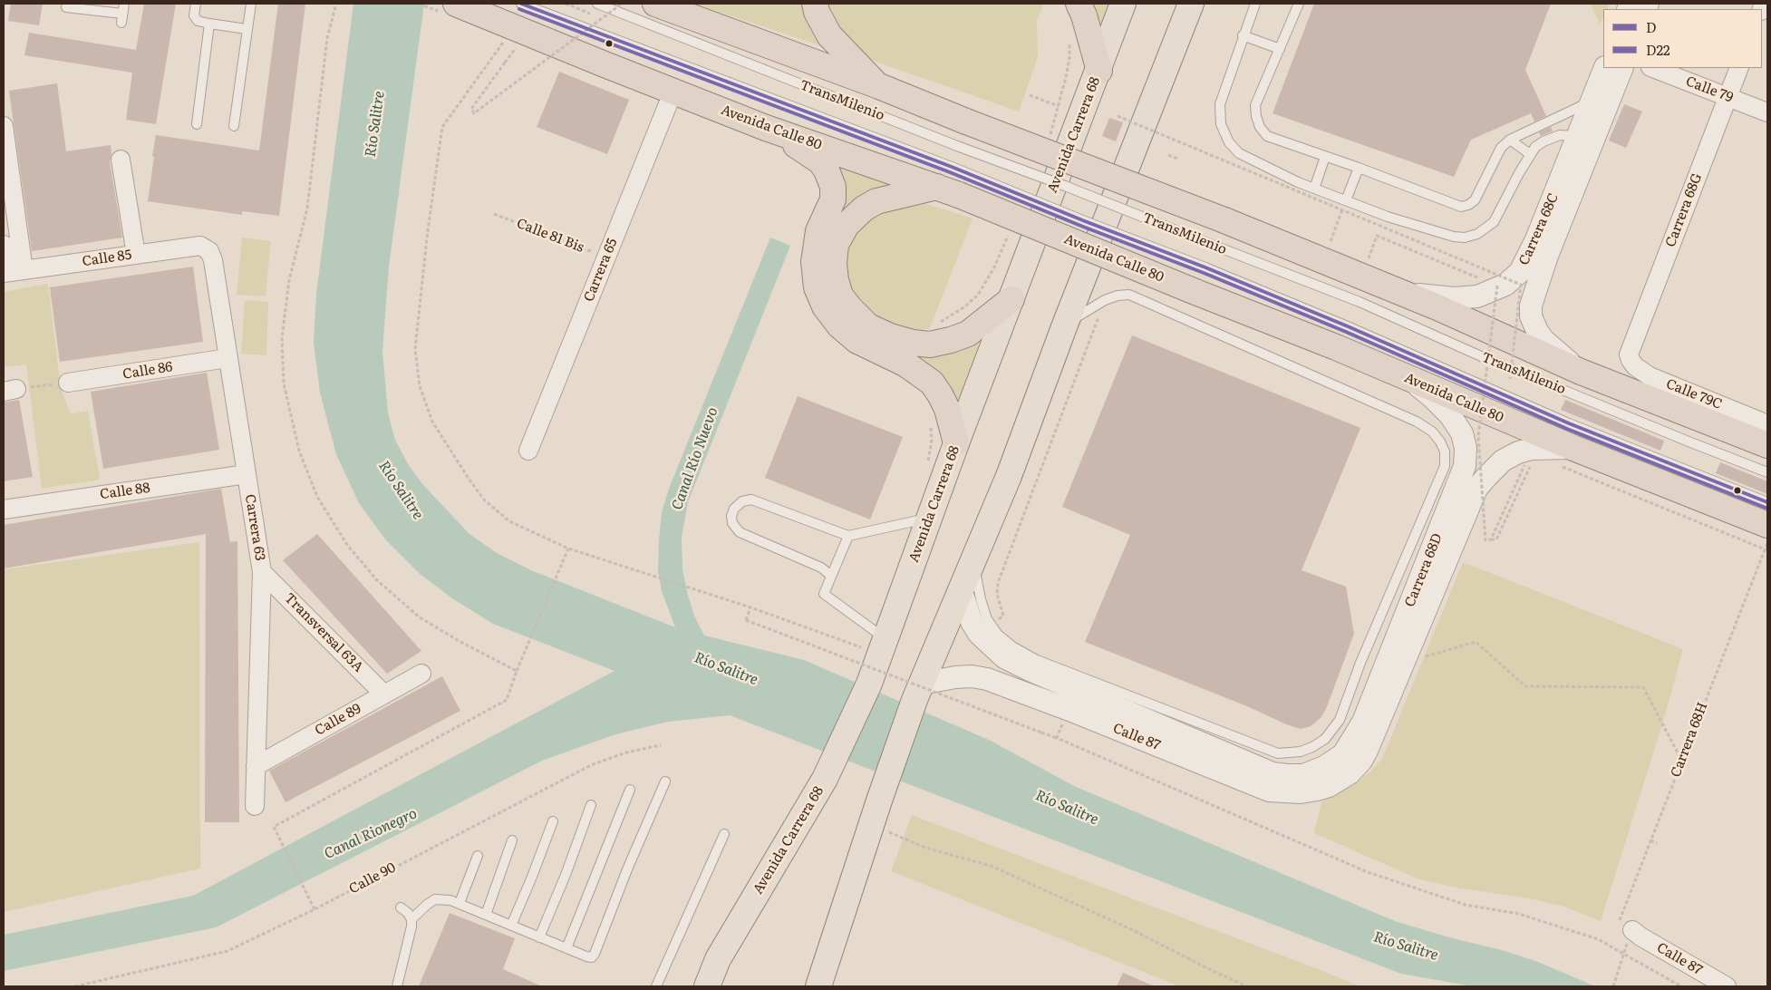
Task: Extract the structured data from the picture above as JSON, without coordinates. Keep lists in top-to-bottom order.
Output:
{
  "streets": {
    "highway": ["Avenida Calle 80"],
    "main road": ["Avenida Carrera 68"],
    "street": [
      "Calle 79",
      "Carrera 68G",
      "Carrera 68C",
      "Calle 85",
      "Carrera 65",
      "Calle 86",
      "Calle 79C",
      "Calle 88",
      "Carrera 63",
      "Carrera 68D",
      "Transversal 63A",
      "Calle 89",
      "Calle 87"
    ],
    "lane": ["TransMilenio"],
    "path": ["Calle 81 Bis", "Carrera 68H", "Calle 90"]
  },
  "crossings": [
    ["Calle 79", "Carrera 68G"],
    ["Avenida Calle 80", "Carrera 65"],
    ["Avenida Calle 80", "Carrera 68D"],
    ["Avenida Calle 80", "Carrera 68H"],
    ["Carrera 68G", "Calle 79C"],
    ["Calle 81 Bis", "Carrera 65"],
    ["Calle 85", "Carrera 63"],
    ["Calle 86", "Carrera 63"],
    ["Calle 88", "Carrera 63"],
    ["Carrera 63", "Transversal 63A"],
    ["Carrera 63", "Calle 89"],
    ["Carrera 68D", "Calle 87"],
    ["Transversal 63A", "Calle 89"],
    ["Calle 87", "Carrera 68H"]
  ],
  "water": ["Río Salitre", "Canal Río Nuevo", "Canal Rionegro"],
  "lines": ["transit line D", "transit line D22"],
  "legend": ["D", "D22"]
}
